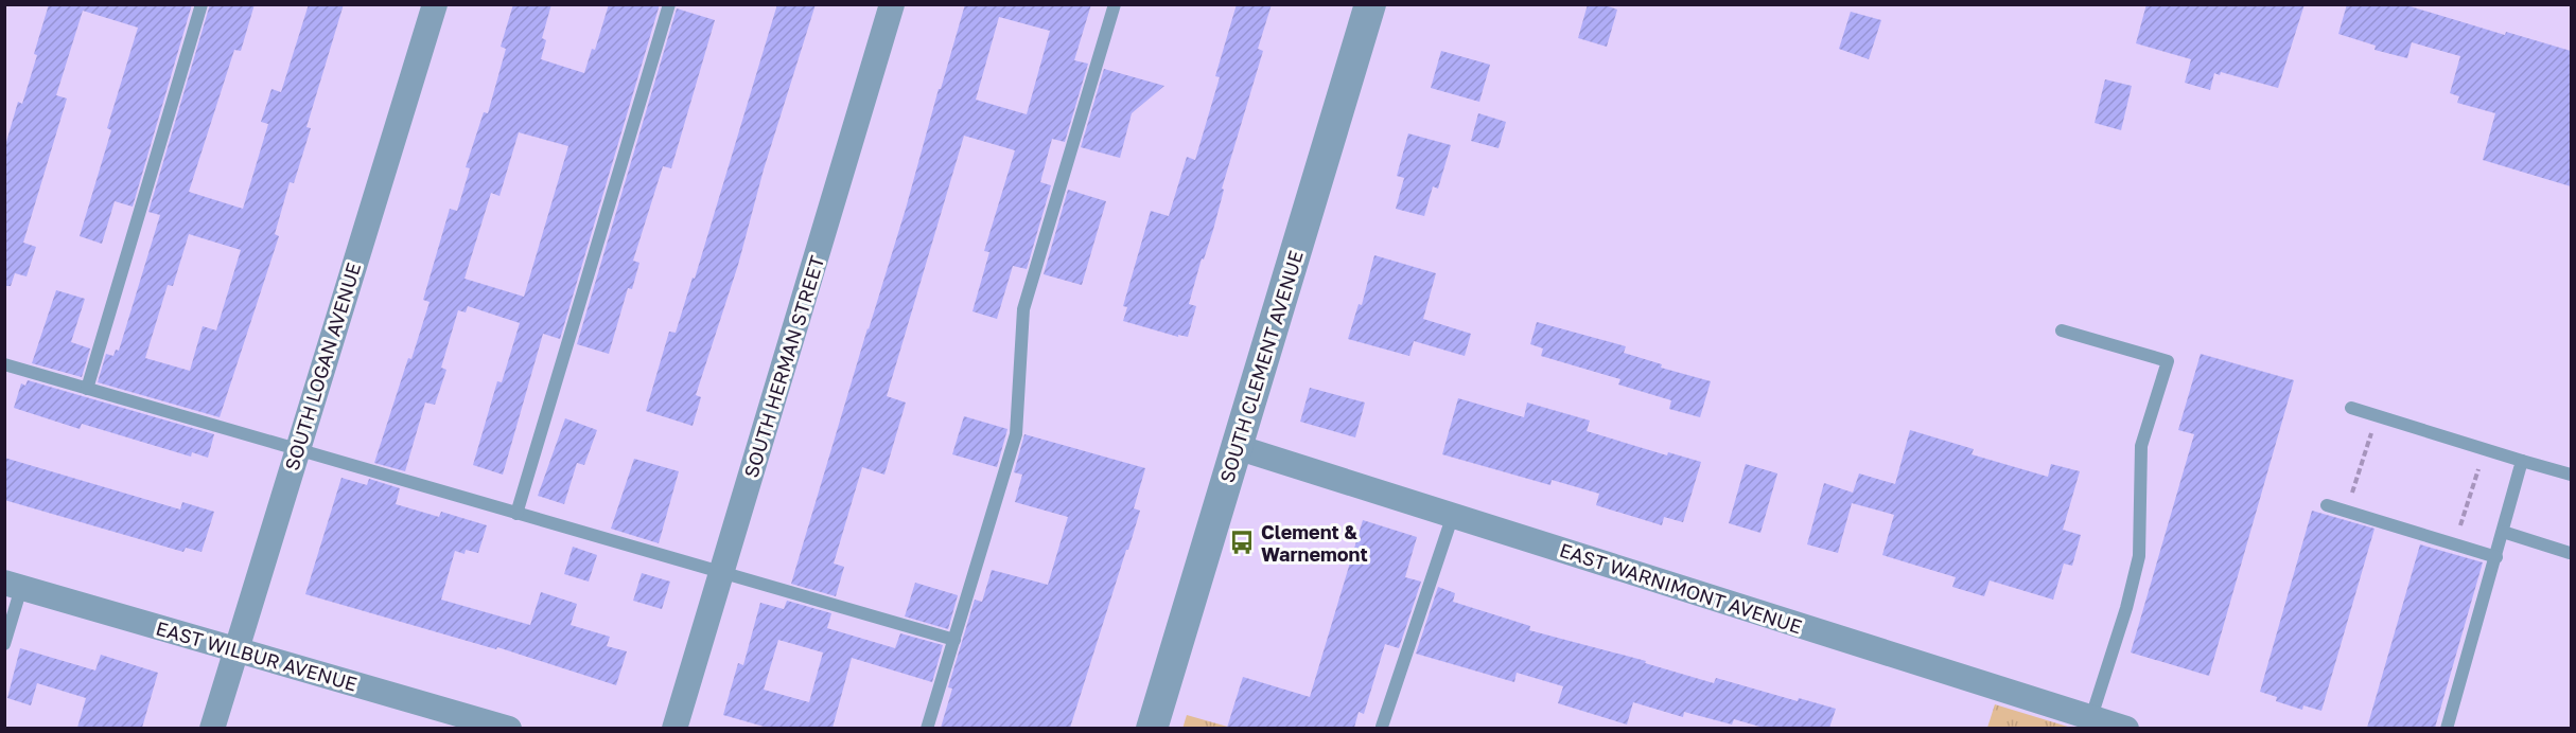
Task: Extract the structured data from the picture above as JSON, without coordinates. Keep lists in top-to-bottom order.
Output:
{
  "streets": {
    "street": [
      "SOUTH LOGAN AVENUE",
      "SOUTH HERMAN STREET",
      "SOUTH CLEMENT AVENUE",
      "EAST WARNIMONT AVENUE",
      "EAST WILBUR AVENUE"
    ]
  },
  "crossings": [
    ["SOUTH LOGAN AVENUE", "EAST WILBUR AVENUE"],
    ["SOUTH CLEMENT AVENUE", "EAST WARNIMONT AVENUE"]
  ],
  "places": {
    "bus stop": ["Clement & Warnemont"]
  }
}
